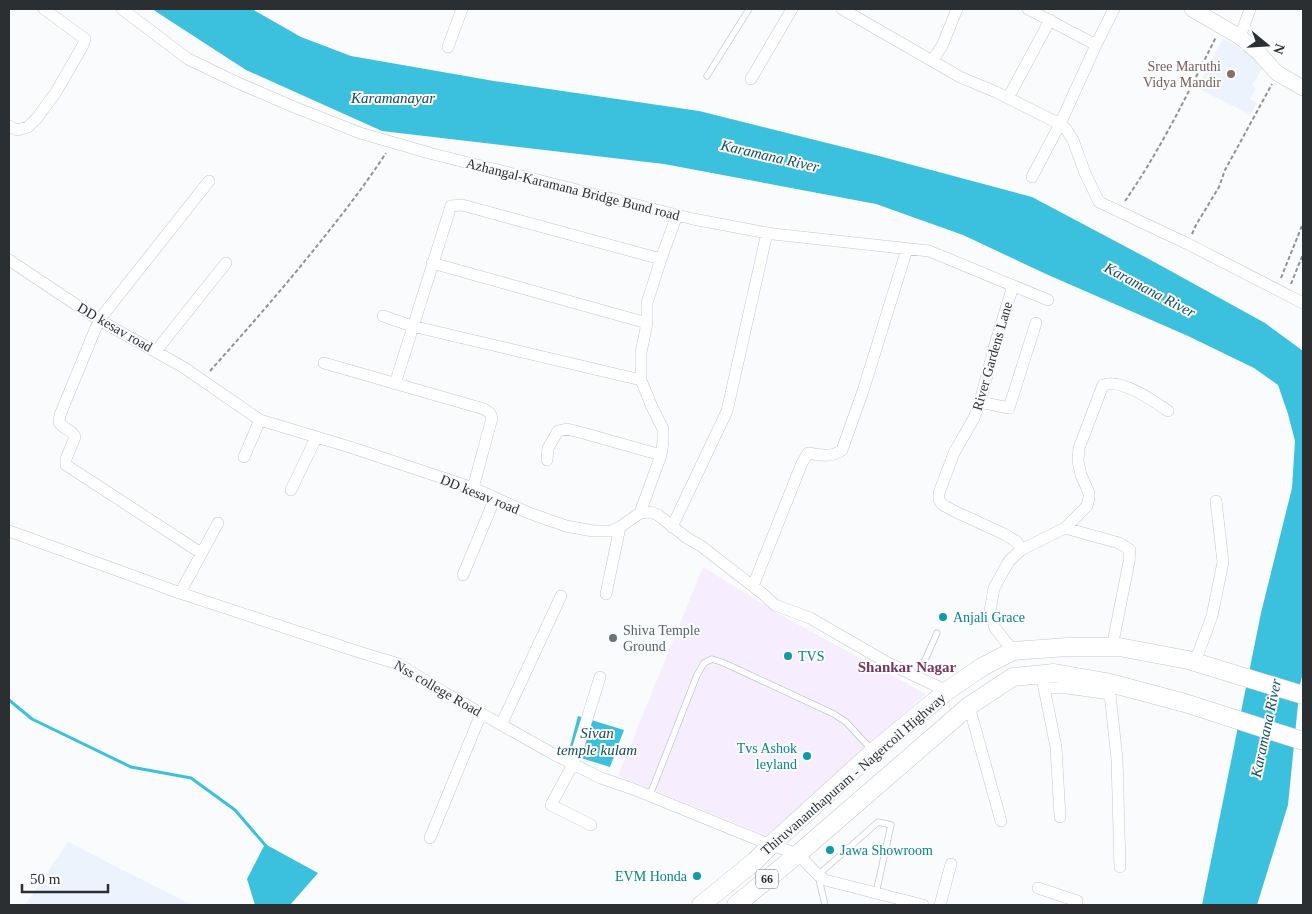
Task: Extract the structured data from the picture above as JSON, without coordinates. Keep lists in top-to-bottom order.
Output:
{
  "streets": {
    "main road": ["Thiruvananthapuram - Nagercoil Highway", "66"],
    "street": [
      "Azhangal-Karamana Bridge Bund road",
      "DD kesav road",
      "River Gardens Lane",
      "Nss college Road"
    ]
  },
  "crossings": [
    ["Azhangal-Karamana Bridge Bund road", "River Gardens Lane"],
    ["River Gardens Lane", "Thiruvananthapuram - Nagercoil Highway"],
    ["Nss college Road", "Thiruvananthapuram - Nagercoil Highway"]
  ],
  "districts": ["Shankar Nagar"],
  "water": ["Karamanayar", "Karamana River", "Sivan temple kulam"],
  "places": [
    "Sree Maruthi Vidya Mandir",
    "Anjali Grace",
    "Shiva Temple Ground",
    "TVS",
    "Tvs Ashok leyland",
    "Jawa Showroom",
    "EVM Honda"
  ],
  "scale_bar": "50 m",
  "north": "right"
}
